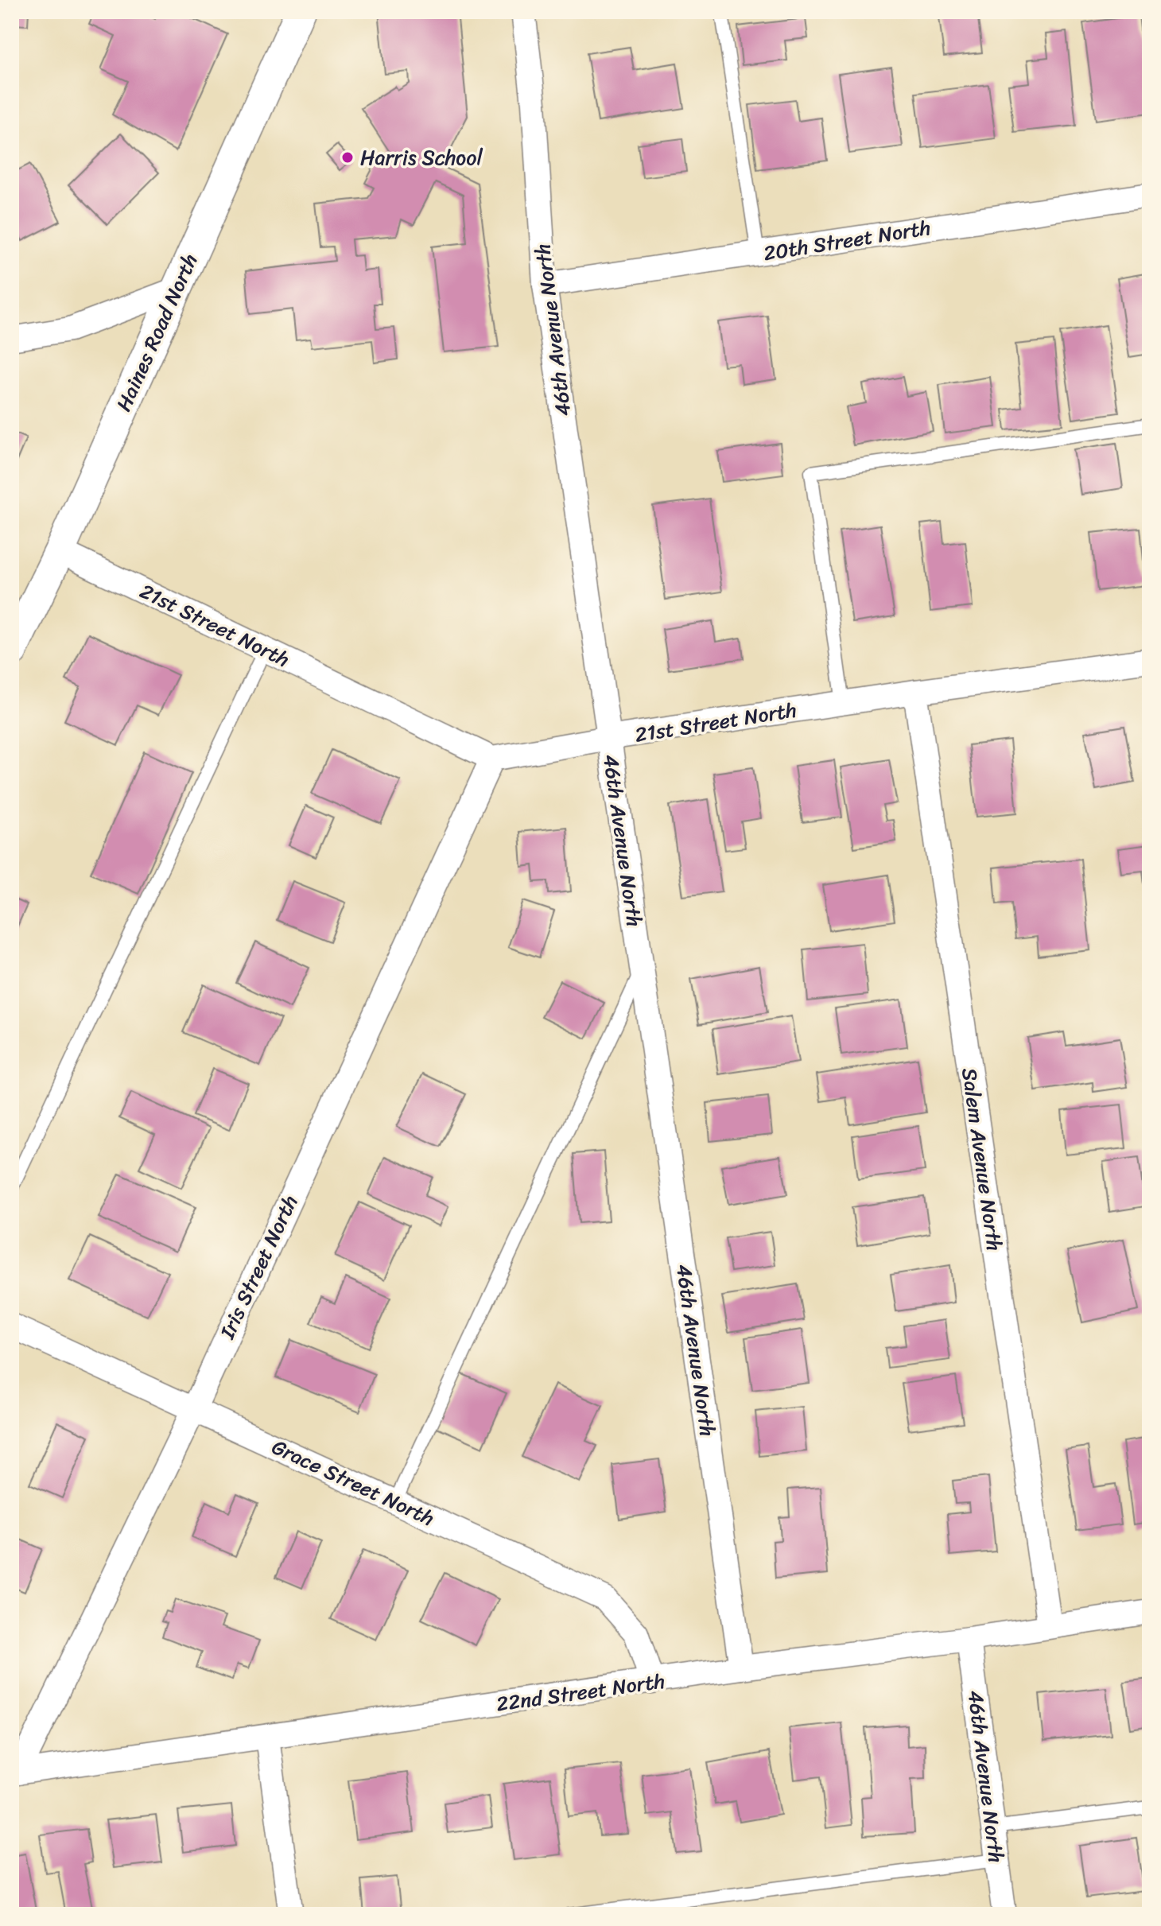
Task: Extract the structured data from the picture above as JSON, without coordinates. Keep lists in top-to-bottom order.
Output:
{
  "streets": {
    "street": [
      "20th Street North",
      "46th Avenue North",
      "Haines Road North",
      "21st Street North",
      "Salem Avenue North",
      "Iris Street North",
      "Grace Street North",
      "22nd Street North"
    ]
  },
  "crossings": [
    ["20th Street North", "46th Avenue North"],
    ["46th Avenue North", "21st Street North"],
    ["46th Avenue North", "22nd Street North"],
    ["Haines Road North", "21st Street North"],
    ["21st Street North", "Salem Avenue North"],
    ["21st Street North", "Iris Street North"],
    ["Salem Avenue North", "22nd Street North"],
    ["Iris Street North", "Grace Street North"],
    ["Iris Street North", "22nd Street North"],
    ["Grace Street North", "22nd Street North"]
  ],
  "places": ["Harris School"]
}
